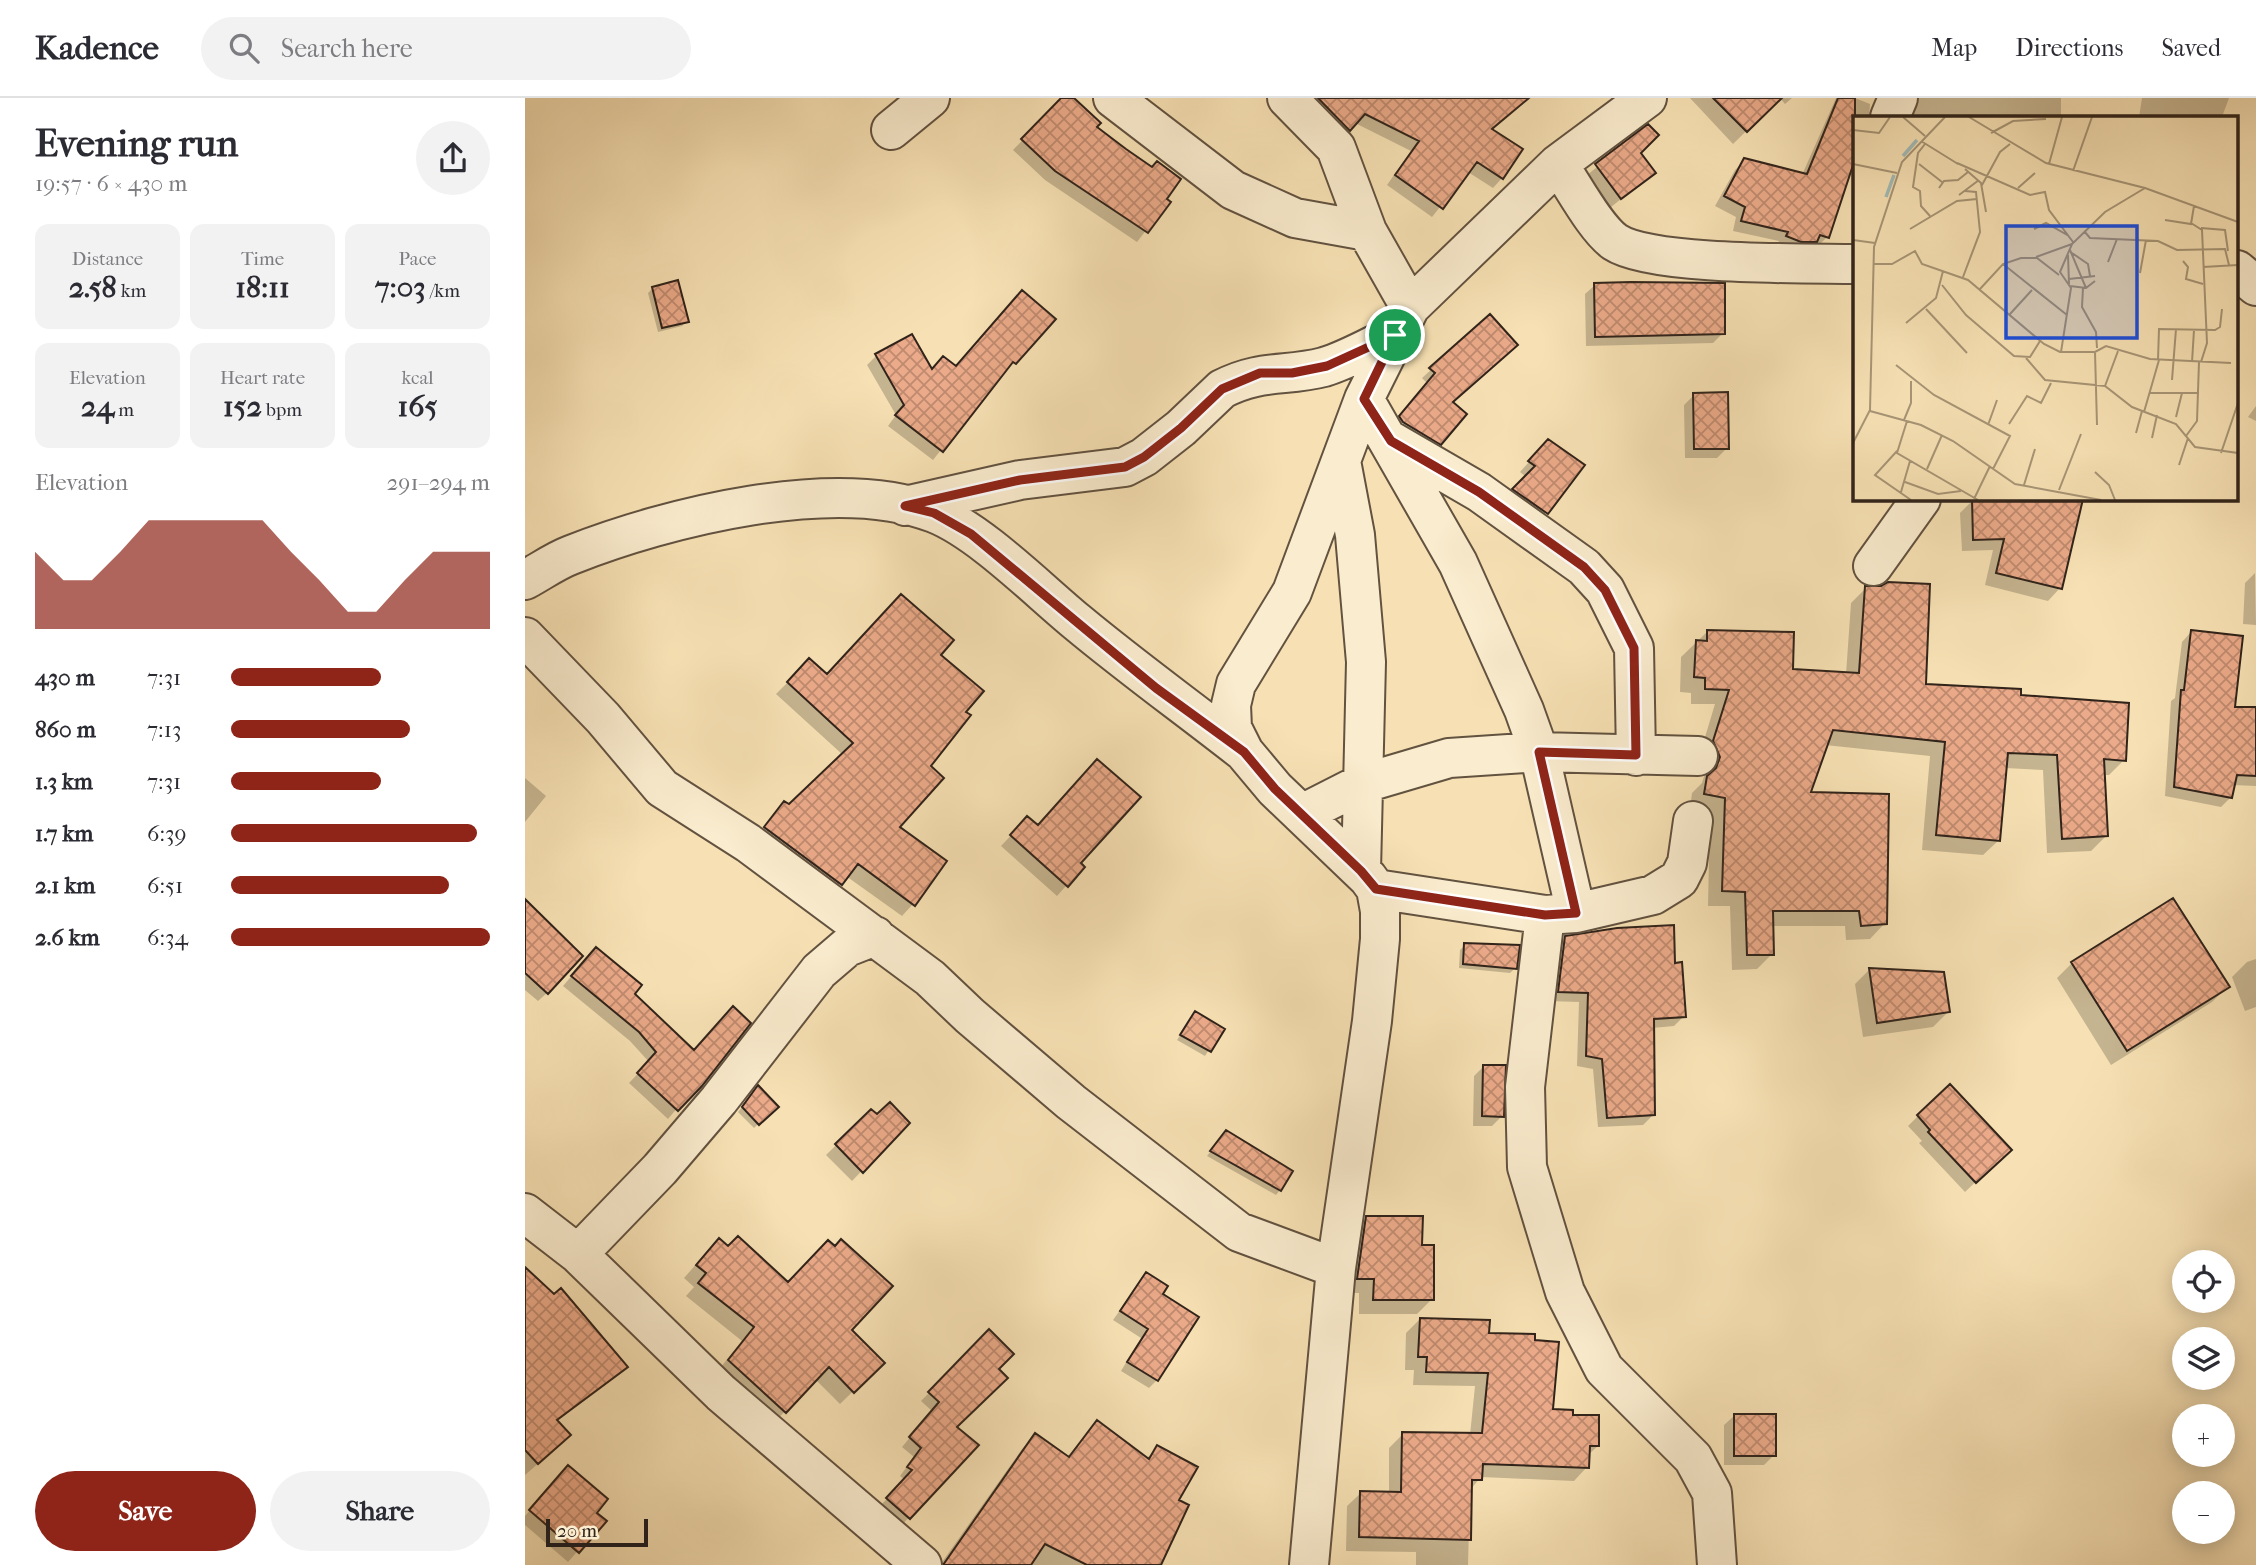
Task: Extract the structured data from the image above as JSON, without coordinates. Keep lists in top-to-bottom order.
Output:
{
  "scale_bar": "20 m",
  "page": {
    "header": "Kadence",
    "search": "Search here",
    "nav": ["Map", "Directions", "Saved"],
    "heading": ["Evening run", "19:57 · 6 × 430 m"],
    "stats": [
      ["Distance", "2.58 km"],
      ["Time", "18:11"],
      ["Pace", "7:03 /km"],
      ["Elevation", "24 m"],
      ["Heart rate", "152 bpm"],
      ["kcal", "165"]
    ],
    "chart": ["Elevation", "291–294 m"],
    "list": [
      {
        "name": "430 m",
        "note": "7:31"
      },
      {
        "name": "860 m",
        "note": "7:13"
      },
      {
        "name": "1.3 km",
        "note": "7:31"
      },
      {
        "name": "1.7 km",
        "note": "6:39"
      },
      {
        "name": "2.1 km",
        "note": "6:51"
      },
      {
        "name": "2.6 km",
        "note": "6:34"
      }
    ],
    "map_buttons": ["+", "−"],
    "buttons": ["Save", "Share"],
    "scale": "20 m"
  }
}
